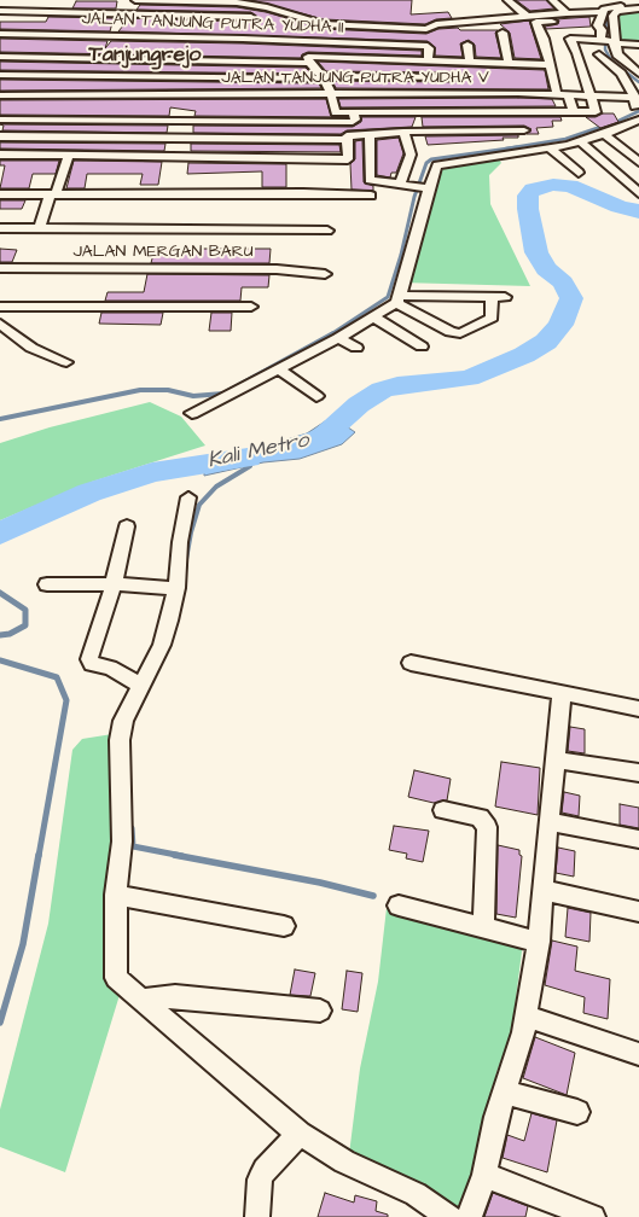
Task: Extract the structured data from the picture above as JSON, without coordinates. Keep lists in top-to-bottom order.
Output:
{
  "streets": {
    "street": ["JALAN TANJUNG PUTRA YUDHA II", "JALAN TANJUNG PUTRA YUDHA V", "JALAN MERGAN BARU"]
  },
  "districts": ["Tanjungrejo"],
  "water": ["Kali Metro"]
}
